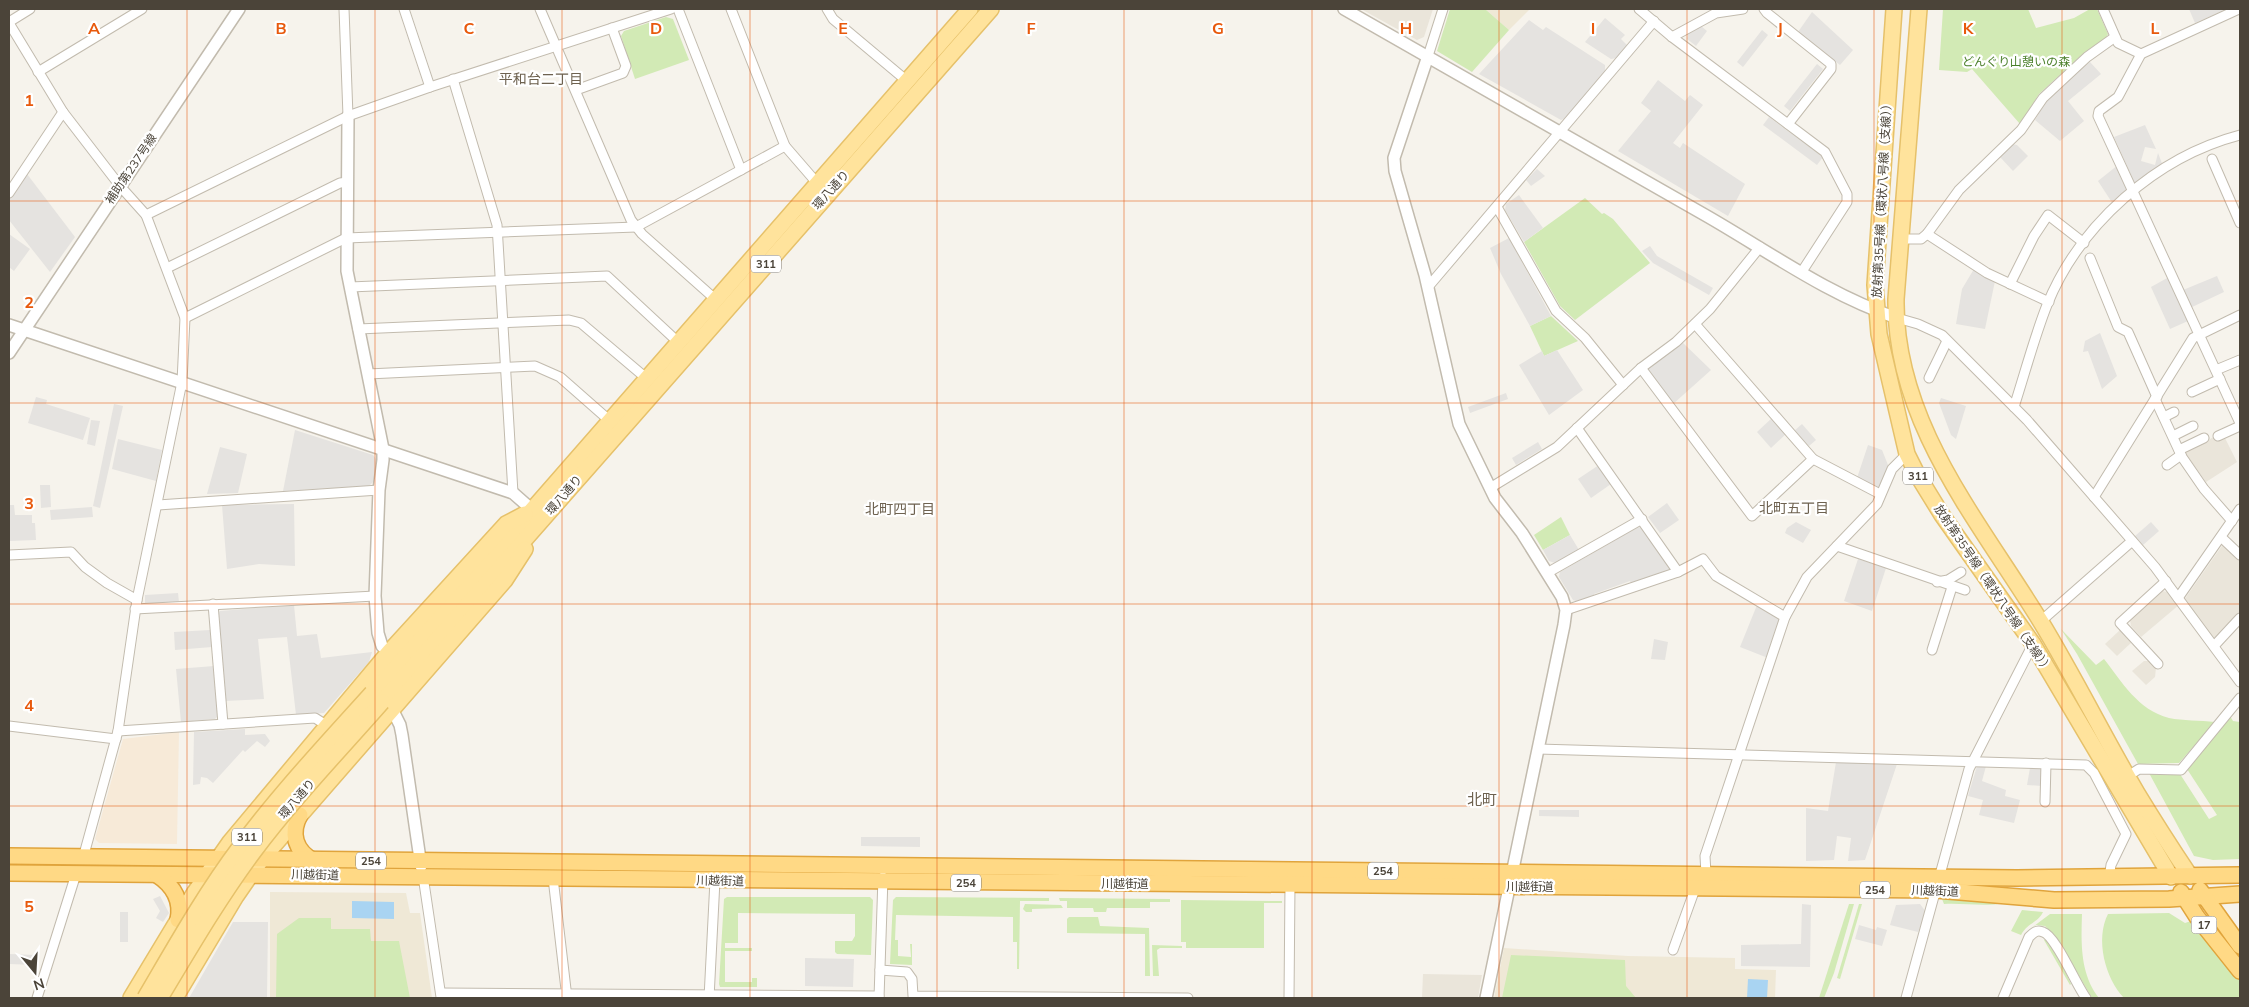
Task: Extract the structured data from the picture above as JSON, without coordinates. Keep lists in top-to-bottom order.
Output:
{
  "streets": {
    "highway": ["254", "川越街道", "17"],
    "main road": ["環八通り", "放射第35号線（環状八号線（支線））", "311"],
    "street": ["補助第237号線"]
  },
  "crossings": [
    ["放射第35号線（環状八号線（支線））", "川越街道"],
    ["放射第35号線（環状八号線（支線））", "17"],
    ["川越街道", "17"]
  ],
  "districts": [
    "平和台二丁目",
    "北町五丁目",
    "北町四丁目",
    "北町"
  ],
  "parks": ["どんぐり山憩いの森"],
  "north": "bottom",
  "grid": {
    "columns": [
      "A",
      "B",
      "C",
      "D",
      "E",
      "F",
      "G",
      "H",
      "I",
      "J",
      "K",
      "L"
    ],
    "rows": [
      "1",
      "2",
      "3",
      "4",
      "5"
    ]
  }
}
